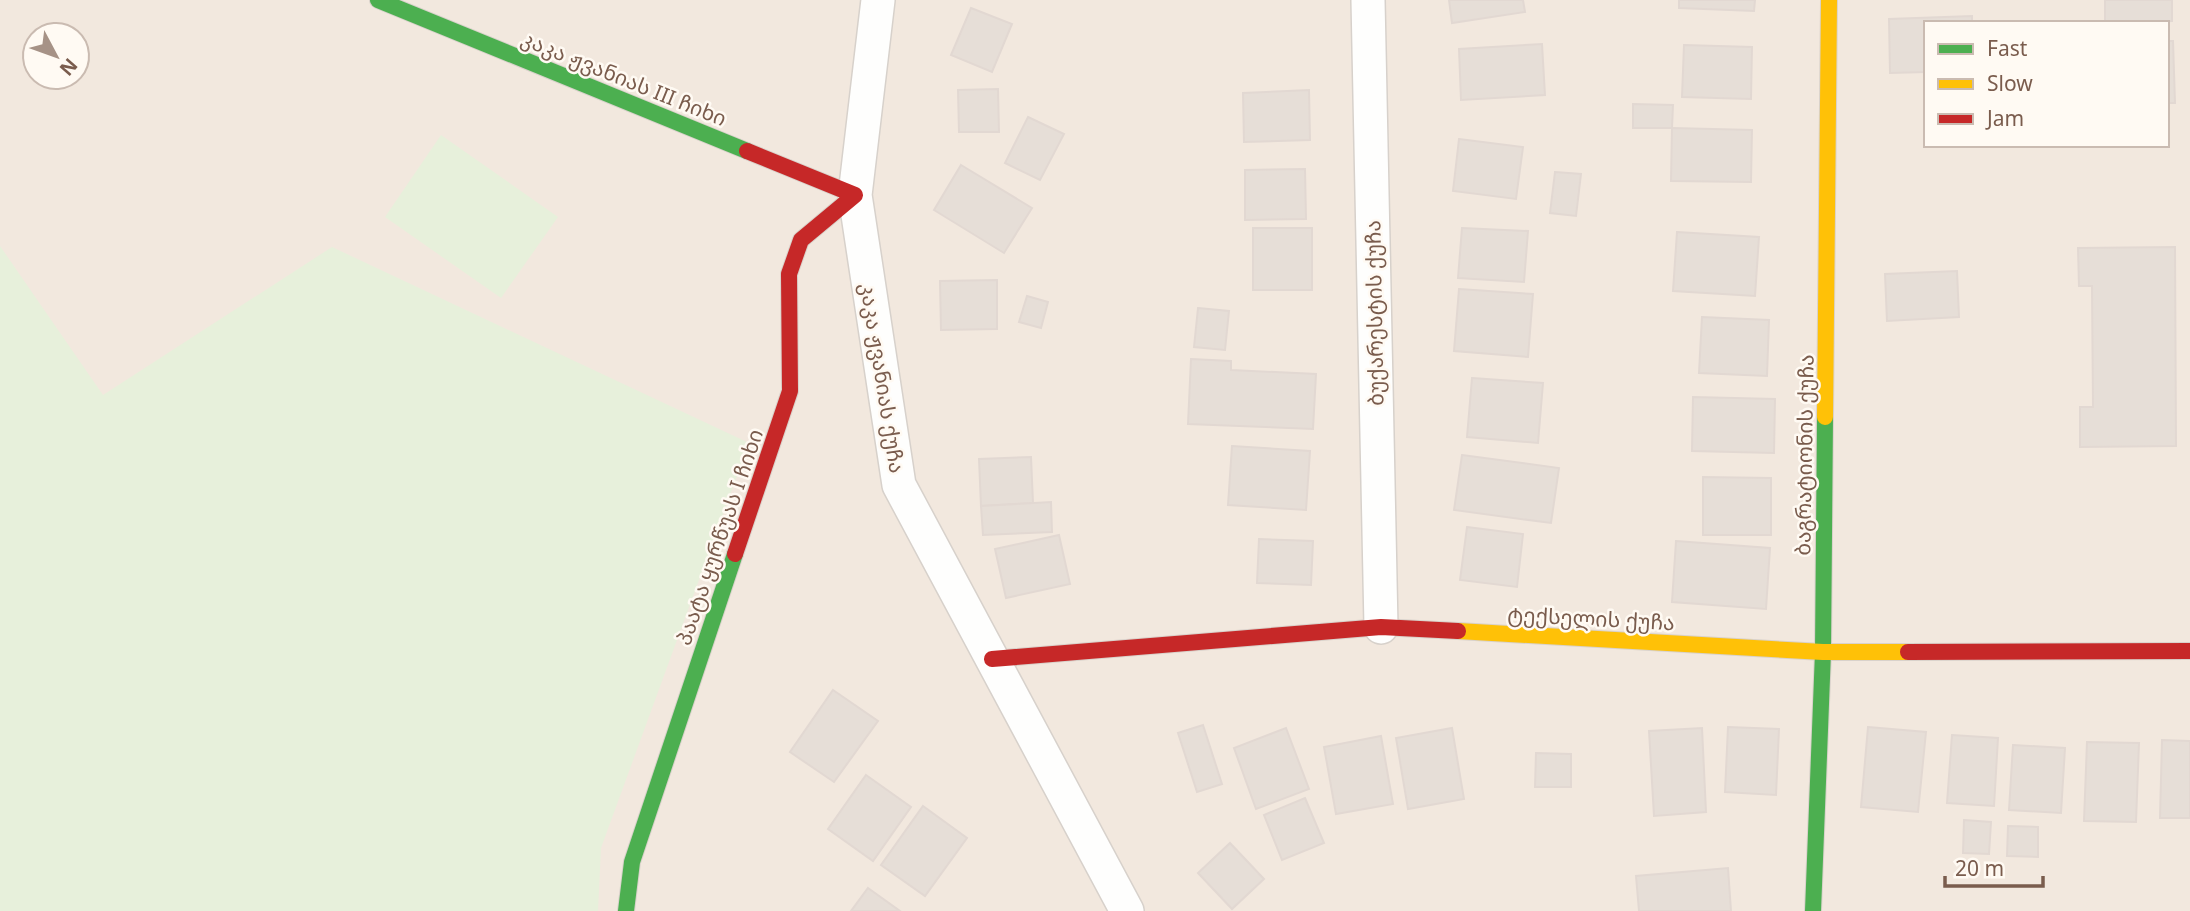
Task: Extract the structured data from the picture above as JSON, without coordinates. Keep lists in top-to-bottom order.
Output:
{
  "streets": {
    "street": [
      "კაკა ჟვანიას III ჩიხი",
      "ბუქარესტის ქუჩა",
      "კაკა ჟვანიას ქუჩა",
      "ბაგრატიონის ქუჩა",
      "პაატა ყურწუას I ჩიხი",
      "ტექსელის ქუჩა"
    ]
  },
  "crossings": [
    ["კაკა ჟვანიას III ჩიხი", "კაკა ჟვანიას ქუჩა"],
    ["კაკა ჟვანიას III ჩიხი", "პაატა ყურწუას I ჩიხი"],
    ["ბუქარესტის ქუჩა", "ტექსელის ქუჩა"],
    ["კაკა ჟვანიას ქუჩა", "პაატა ყურწუას I ჩიხი"],
    ["კაკა ჟვანიას ქუჩა", "ტექსელის ქუჩა"],
    ["ბაგრატიონის ქუჩა", "ტექსელის ქუჩა"]
  ],
  "legend": ["Fast", "Slow", "Jam"],
  "scale_bar": "20 m",
  "north": "bottom right"
}
